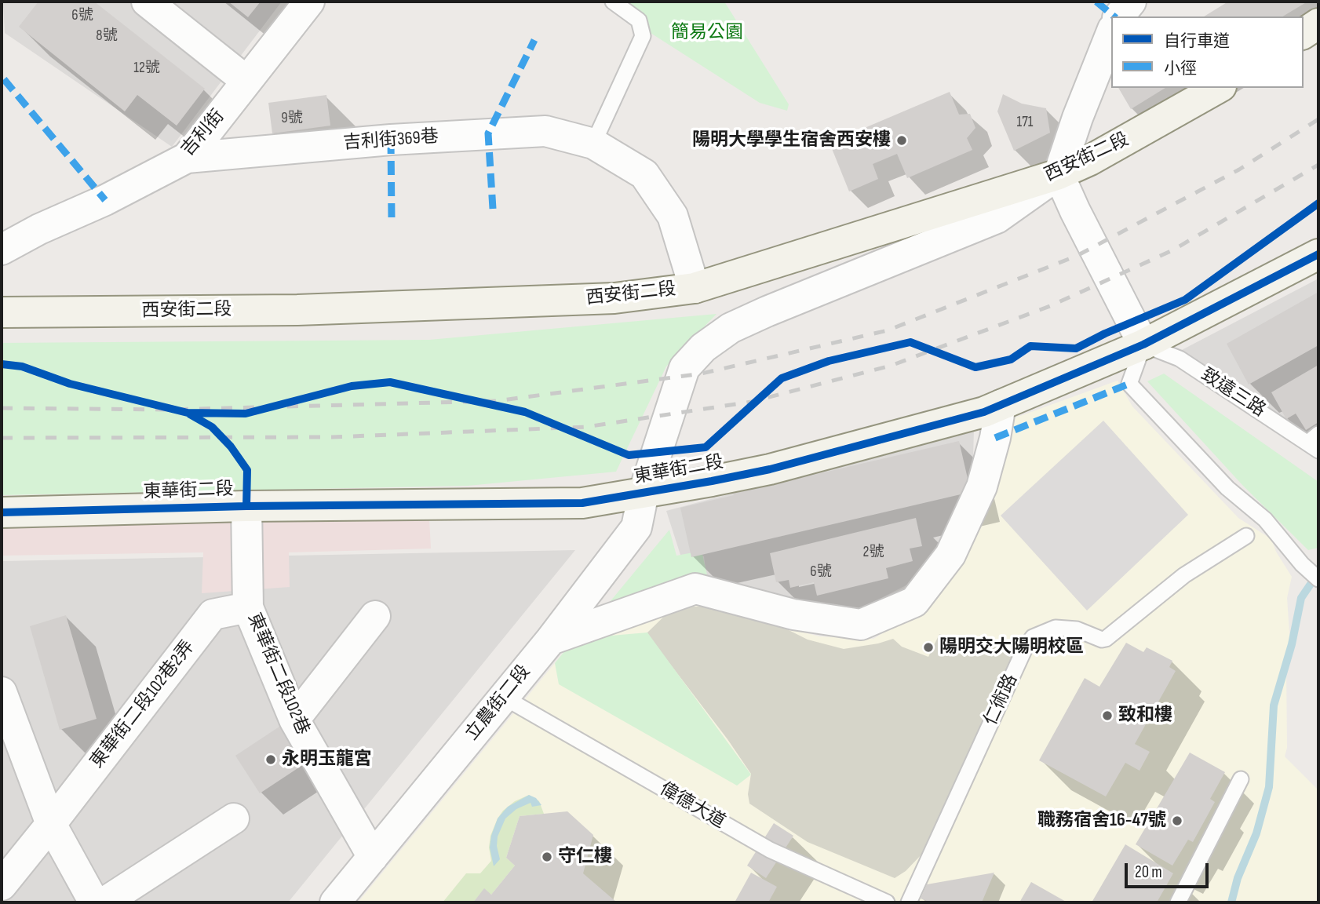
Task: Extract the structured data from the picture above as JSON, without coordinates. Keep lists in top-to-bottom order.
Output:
{
  "streets": {
    "street": [
      "吉利街",
      "吉利街369巷",
      "西安街二段",
      "東華街二段",
      "東華街二段102巷",
      "立農街二段",
      "東華街二段102巷2弄"
    ],
    "lane": ["致遠三路", "仁術路", "偉德大道"]
  },
  "crossings": [
    ["吉利街", "吉利街369巷"],
    ["吉利街369巷", "西安街二段"],
    ["西安街二段", "立農街二段"],
    ["致遠三路", "東華街二段"],
    ["東華街二段", "東華街二段102巷"],
    ["東華街二段", "立農街二段"],
    ["東華街二段102巷", "立農街二段"],
    ["東華街二段102巷", "東華街二段102巷2弄"],
    ["立農街二段", "偉德大道"]
  ],
  "parks": ["簡易公園"],
  "places": [
    "陽明大學學生宿舍西安樓",
    "陽明交大陽明校區",
    "致和樓",
    "永明玉龍宮",
    "職務宿舍16-47號",
    "守仁樓"
  ],
  "house_numbers": [
    "6號",
    "8號",
    "12號",
    "9號",
    "171",
    "2號",
    "6號"
  ],
  "legend": ["自行車道", "小徑"],
  "scale_bar": "20 m"
}
